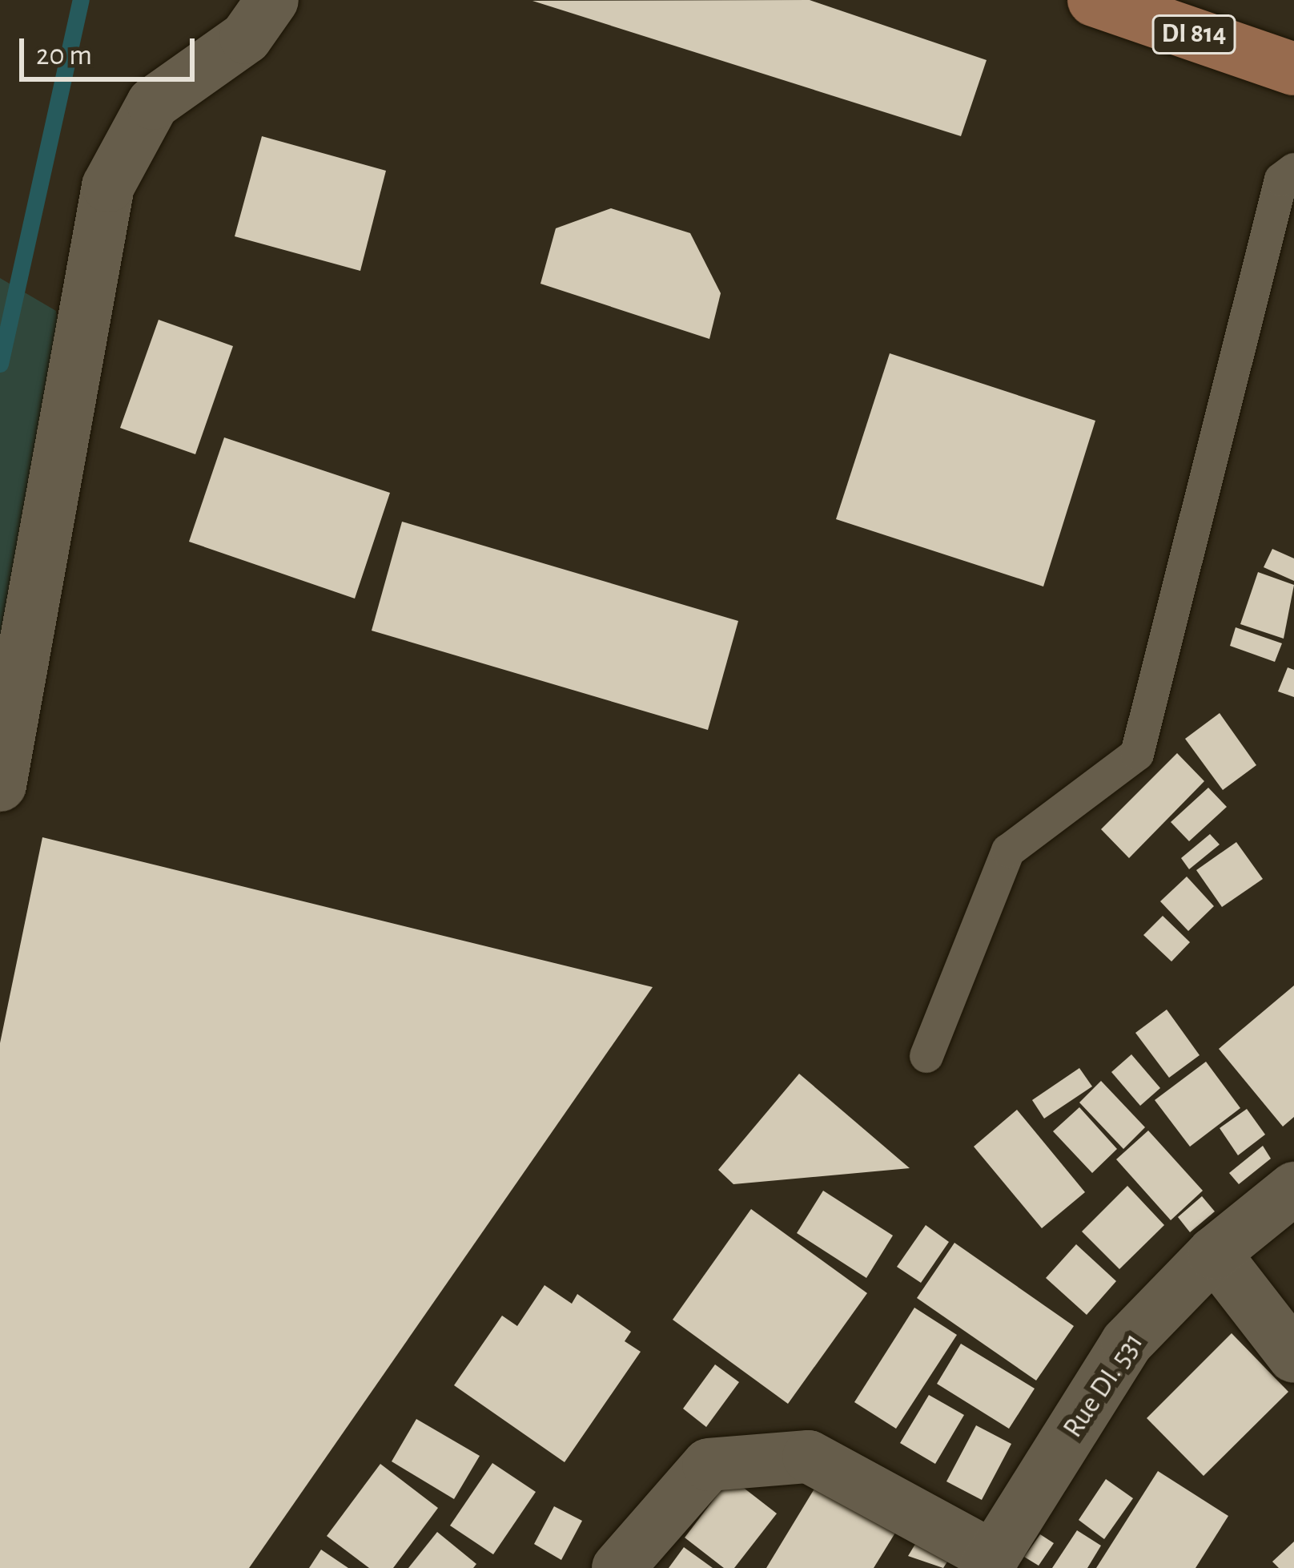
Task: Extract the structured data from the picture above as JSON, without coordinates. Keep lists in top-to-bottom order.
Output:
{
  "streets": {
    "main road": ["DI 814"],
    "street": ["Rue DI. 531"]
  },
  "scale_bar": "20 m"
}
